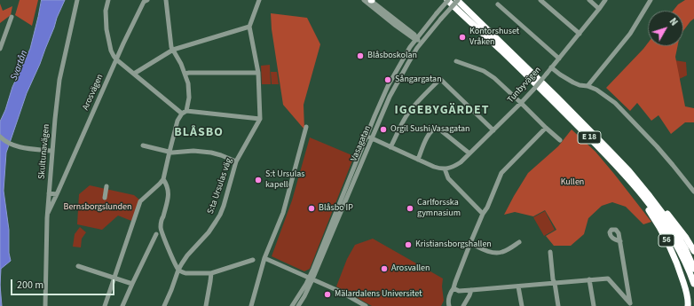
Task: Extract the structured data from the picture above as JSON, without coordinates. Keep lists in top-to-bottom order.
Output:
{
  "streets": {
    "highway": ["E 18", "56"],
    "street": [
      "Tunbyvägen",
      "Arosvägen",
      "Vasagatan",
      "Skultunavägen",
      "S:ta Ursulas väg"
    ]
  },
  "crossings": [
    ["Arosvägen", "Skultunavägen"],
    ["E 18", "Vasagatan"],
    ["E 18", "56"]
  ],
  "districts": ["IGGEBYGÄRDET", "BLÅSBO"],
  "water": ["Svartån"],
  "parks": ["Kullen", "Bernsborgslunden"],
  "places": [
    "Kontorshuset Vråken",
    "Blåsboskolan",
    "Sångargatan",
    "Orgil Sushi Vasagatan",
    "S:t Ursulas kapell",
    "Blåsbo IP",
    "Carlforsska gymnasium",
    "Kristiansborgshallen",
    "Arosvallen",
    "Mälardalens Universitet"
  ],
  "scale_bar": "200 m",
  "north": "top right"
}
